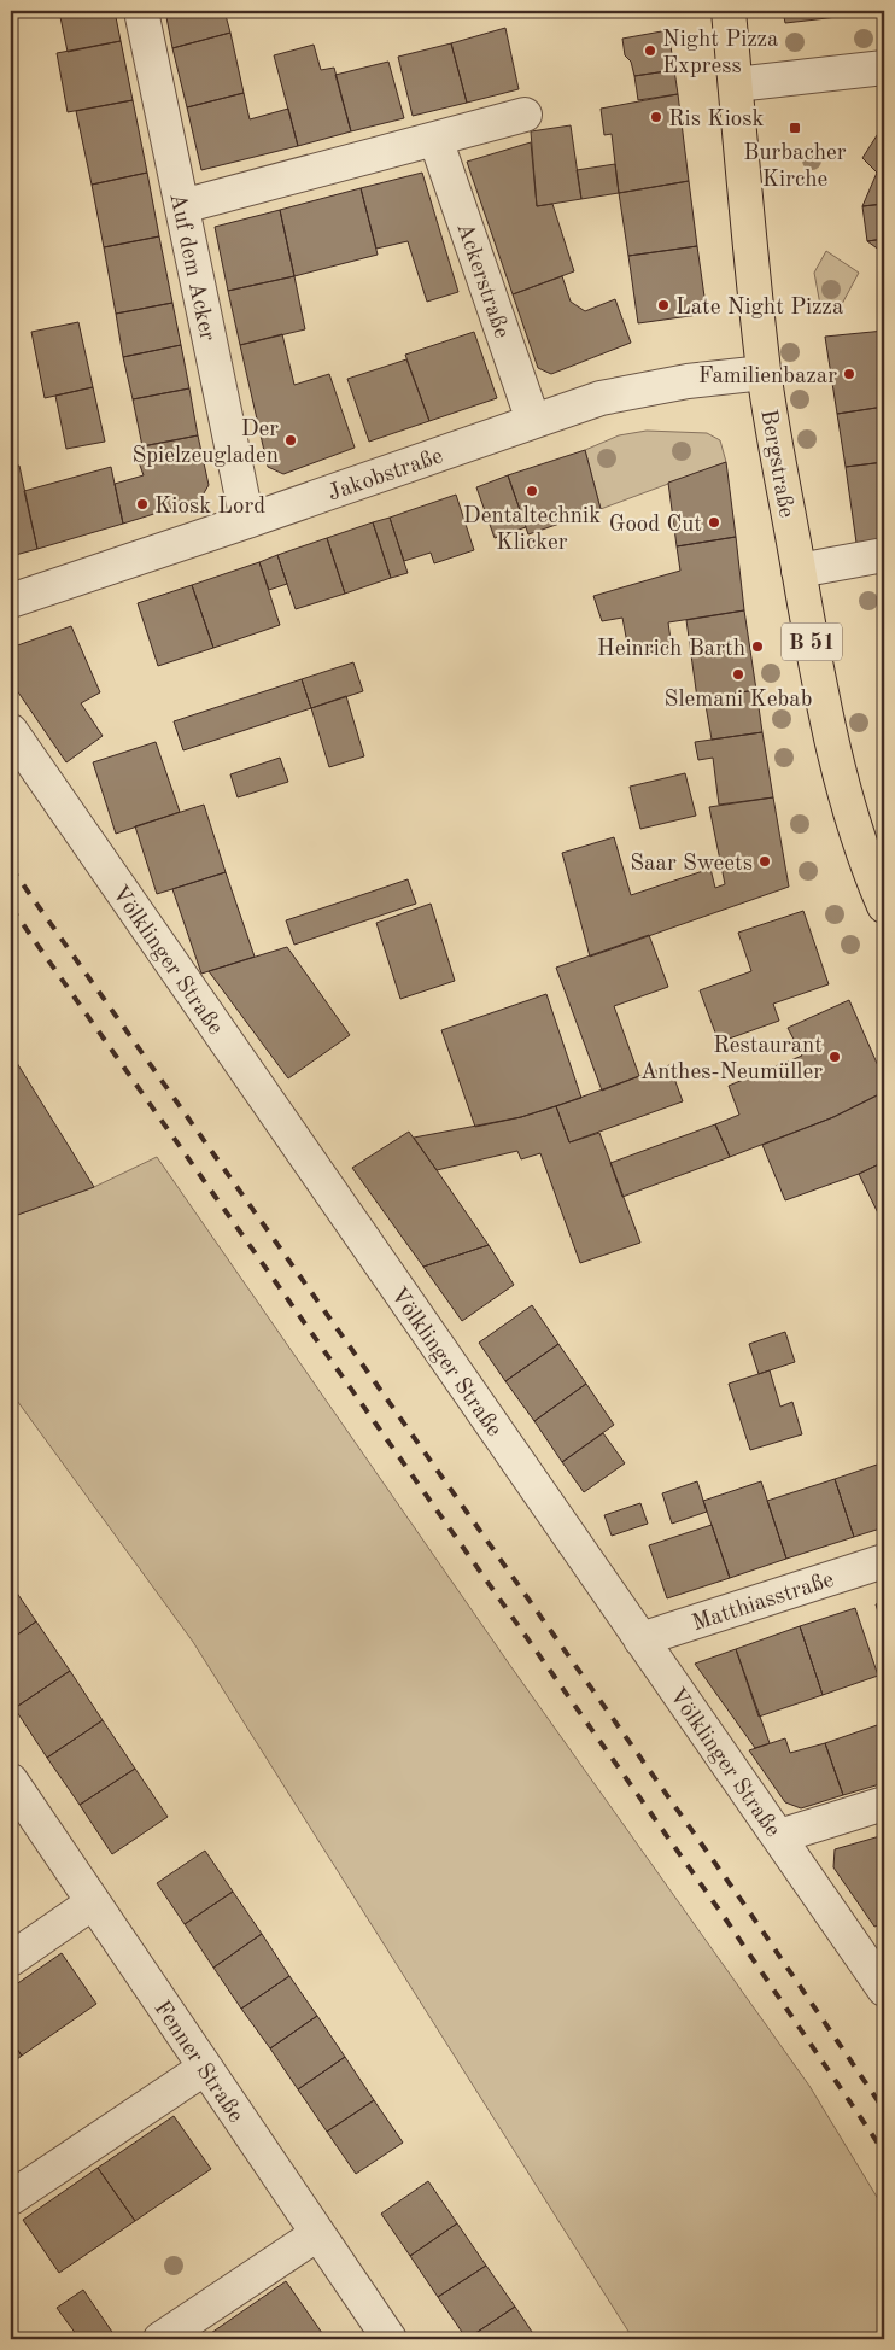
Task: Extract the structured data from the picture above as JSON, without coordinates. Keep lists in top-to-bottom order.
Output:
{
  "streets": {
    "main road": ["Bergstraße", "B 51"],
    "street": [
      "Auf dem Acker",
      "Ackerstraße",
      "Jakobstraße",
      "Völklinger Straße",
      "Matthiasstraße",
      "Fenner Straße"
    ]
  },
  "crossings": [
    ["Auf dem Acker", "Jakobstraße"],
    ["Ackerstraße", "Jakobstraße"],
    ["Bergstraße", "Jakobstraße"],
    ["Völklinger Straße", "Matthiasstraße"]
  ],
  "places": {
    "other": [
      "Night Pizza Express",
      "Ris Kiosk",
      "Late Night Pizza",
      "Familienbazar",
      "Der Spielzeugladen",
      "Dentaltechnik Klicker",
      "Kiosk Lord",
      "Good Cut",
      "Heinrich Barth",
      "Slemani Kebab",
      "Saar Sweets",
      "Restaurant Anthes-Neumüller"
    ],
    "transit": ["Burbacher Kirche"]
  }
}
